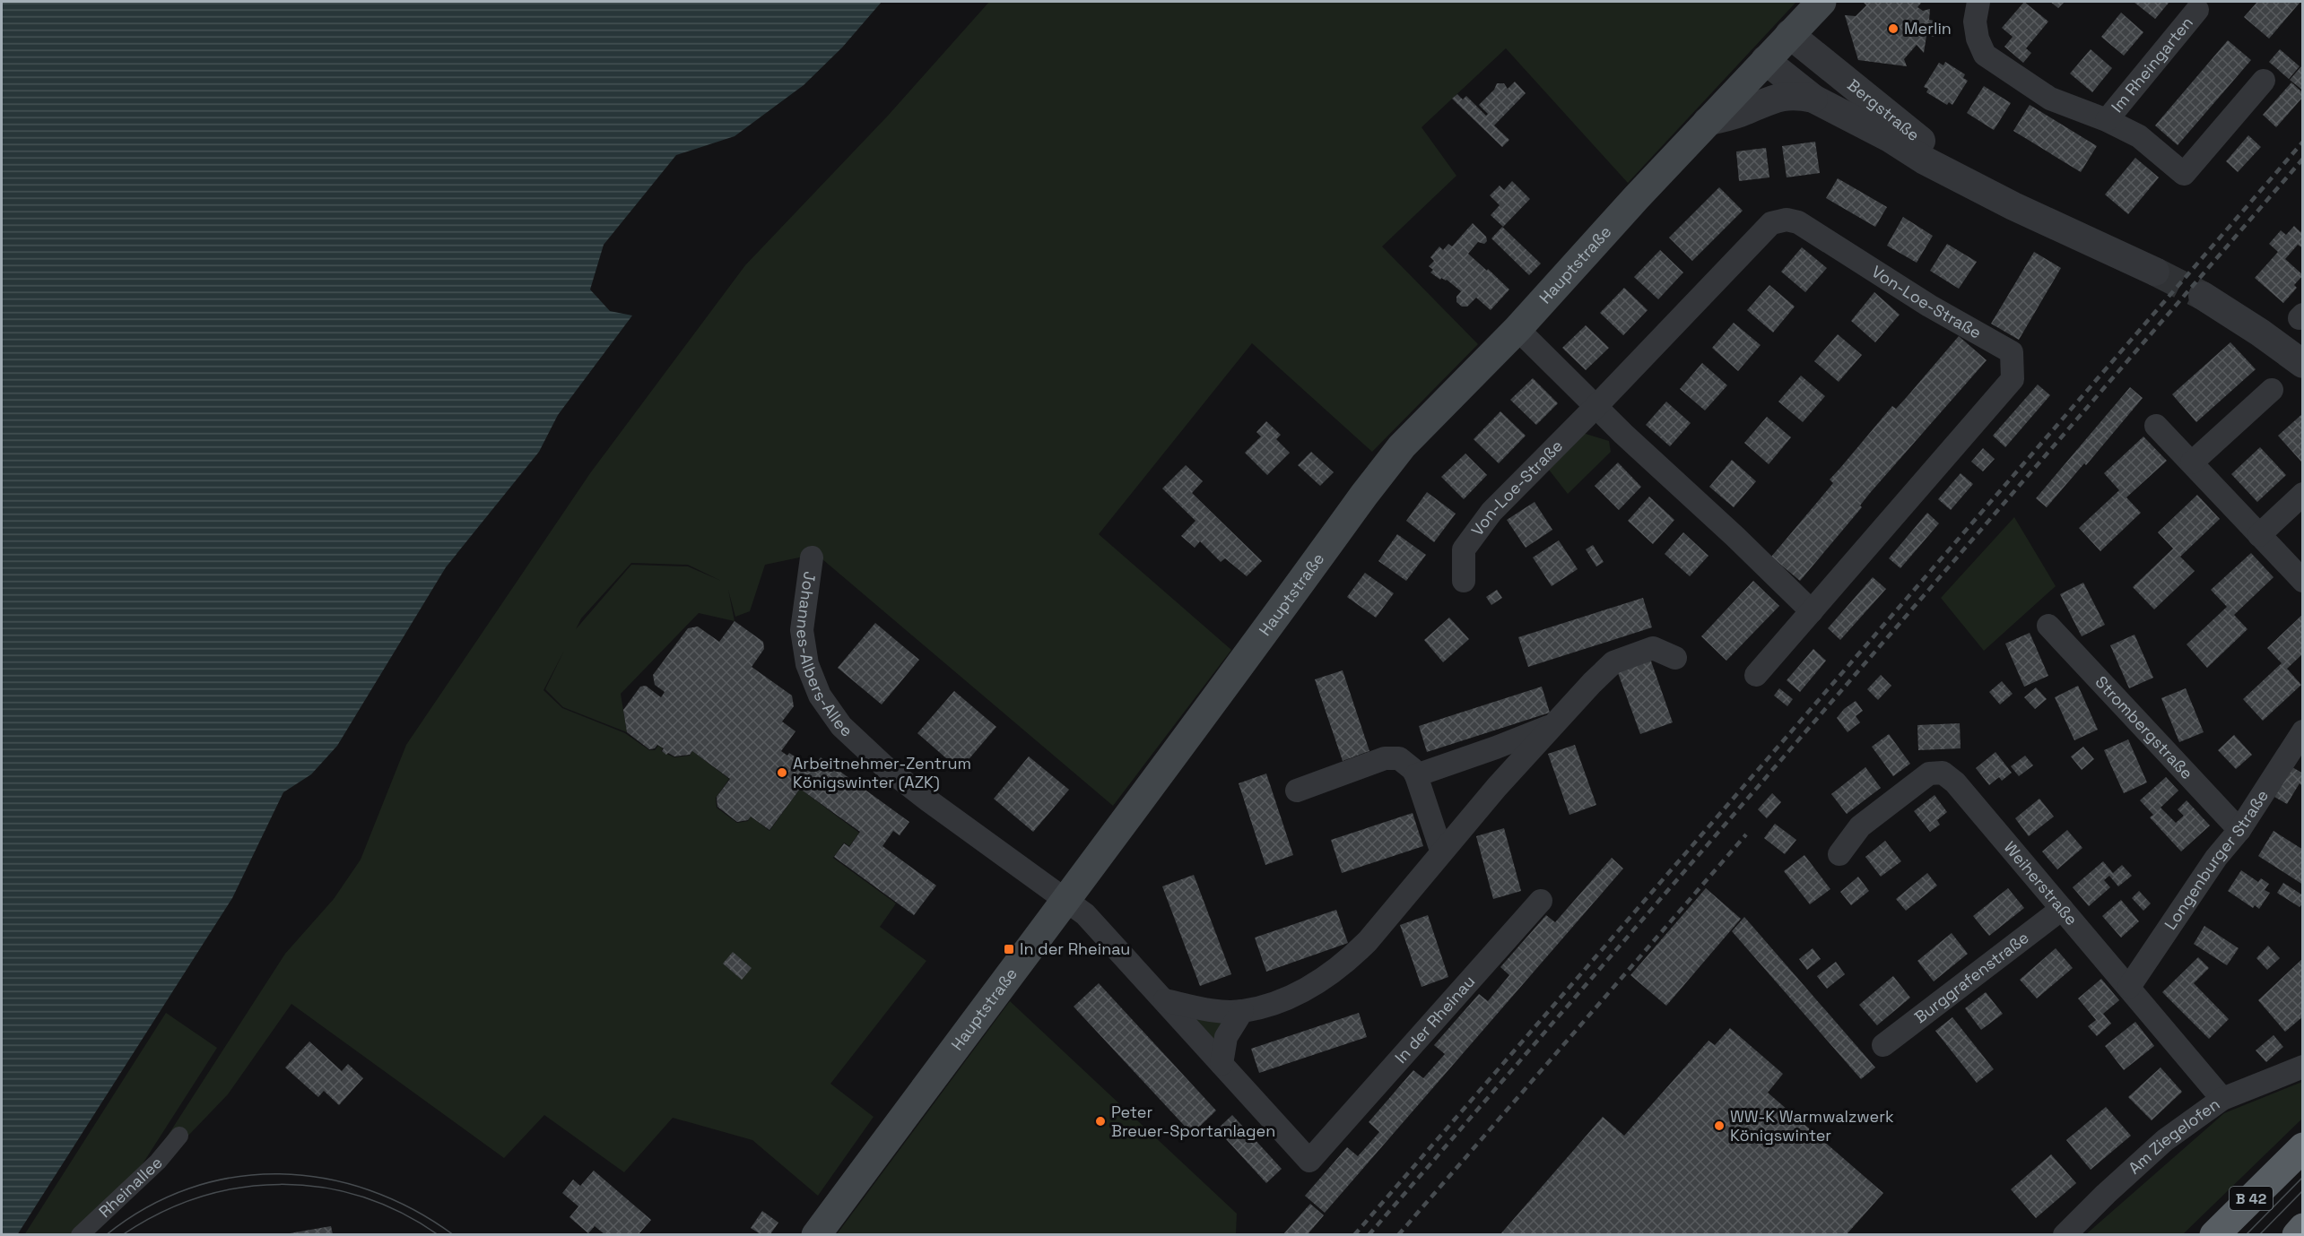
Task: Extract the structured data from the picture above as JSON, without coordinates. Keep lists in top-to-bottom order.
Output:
{
  "streets": {
    "highway": ["B 42"],
    "main road": ["Hauptstraße"],
    "street": [
      "Im Rheingarten",
      "Bergstraße",
      "Von-Loe-Straße",
      "Johannes-Albers-Allee",
      "Strombergstraße",
      "Longenburger Straße",
      "Weiherstraße",
      "Burggrafenstraße",
      "In der Rheinau",
      "Am Ziegelofen",
      "Rheinallee"
    ]
  },
  "crossings": [
    ["Bergstraße", "Hauptstraße"],
    ["Hauptstraße", "Johannes-Albers-Allee"],
    ["Hauptstraße", "In der Rheinau"],
    ["Johannes-Albers-Allee", "In der Rheinau"],
    ["Strombergstraße", "Longenburger Straße"],
    ["Longenburger Straße", "Weiherstraße"],
    ["Weiherstraße", "Burggrafenstraße"],
    ["Weiherstraße", "Am Ziegelofen"]
  ],
  "places": {
    "other": [
      "Merlin",
      "Arbeitnehmer-Zentrum Königswinter (AZK)",
      "Peter Breuer-Sportanlagen",
      "WW-K Warmwalzwerk Königswinter"
    ],
    "transit": ["In der Rheinau"]
  }
}
